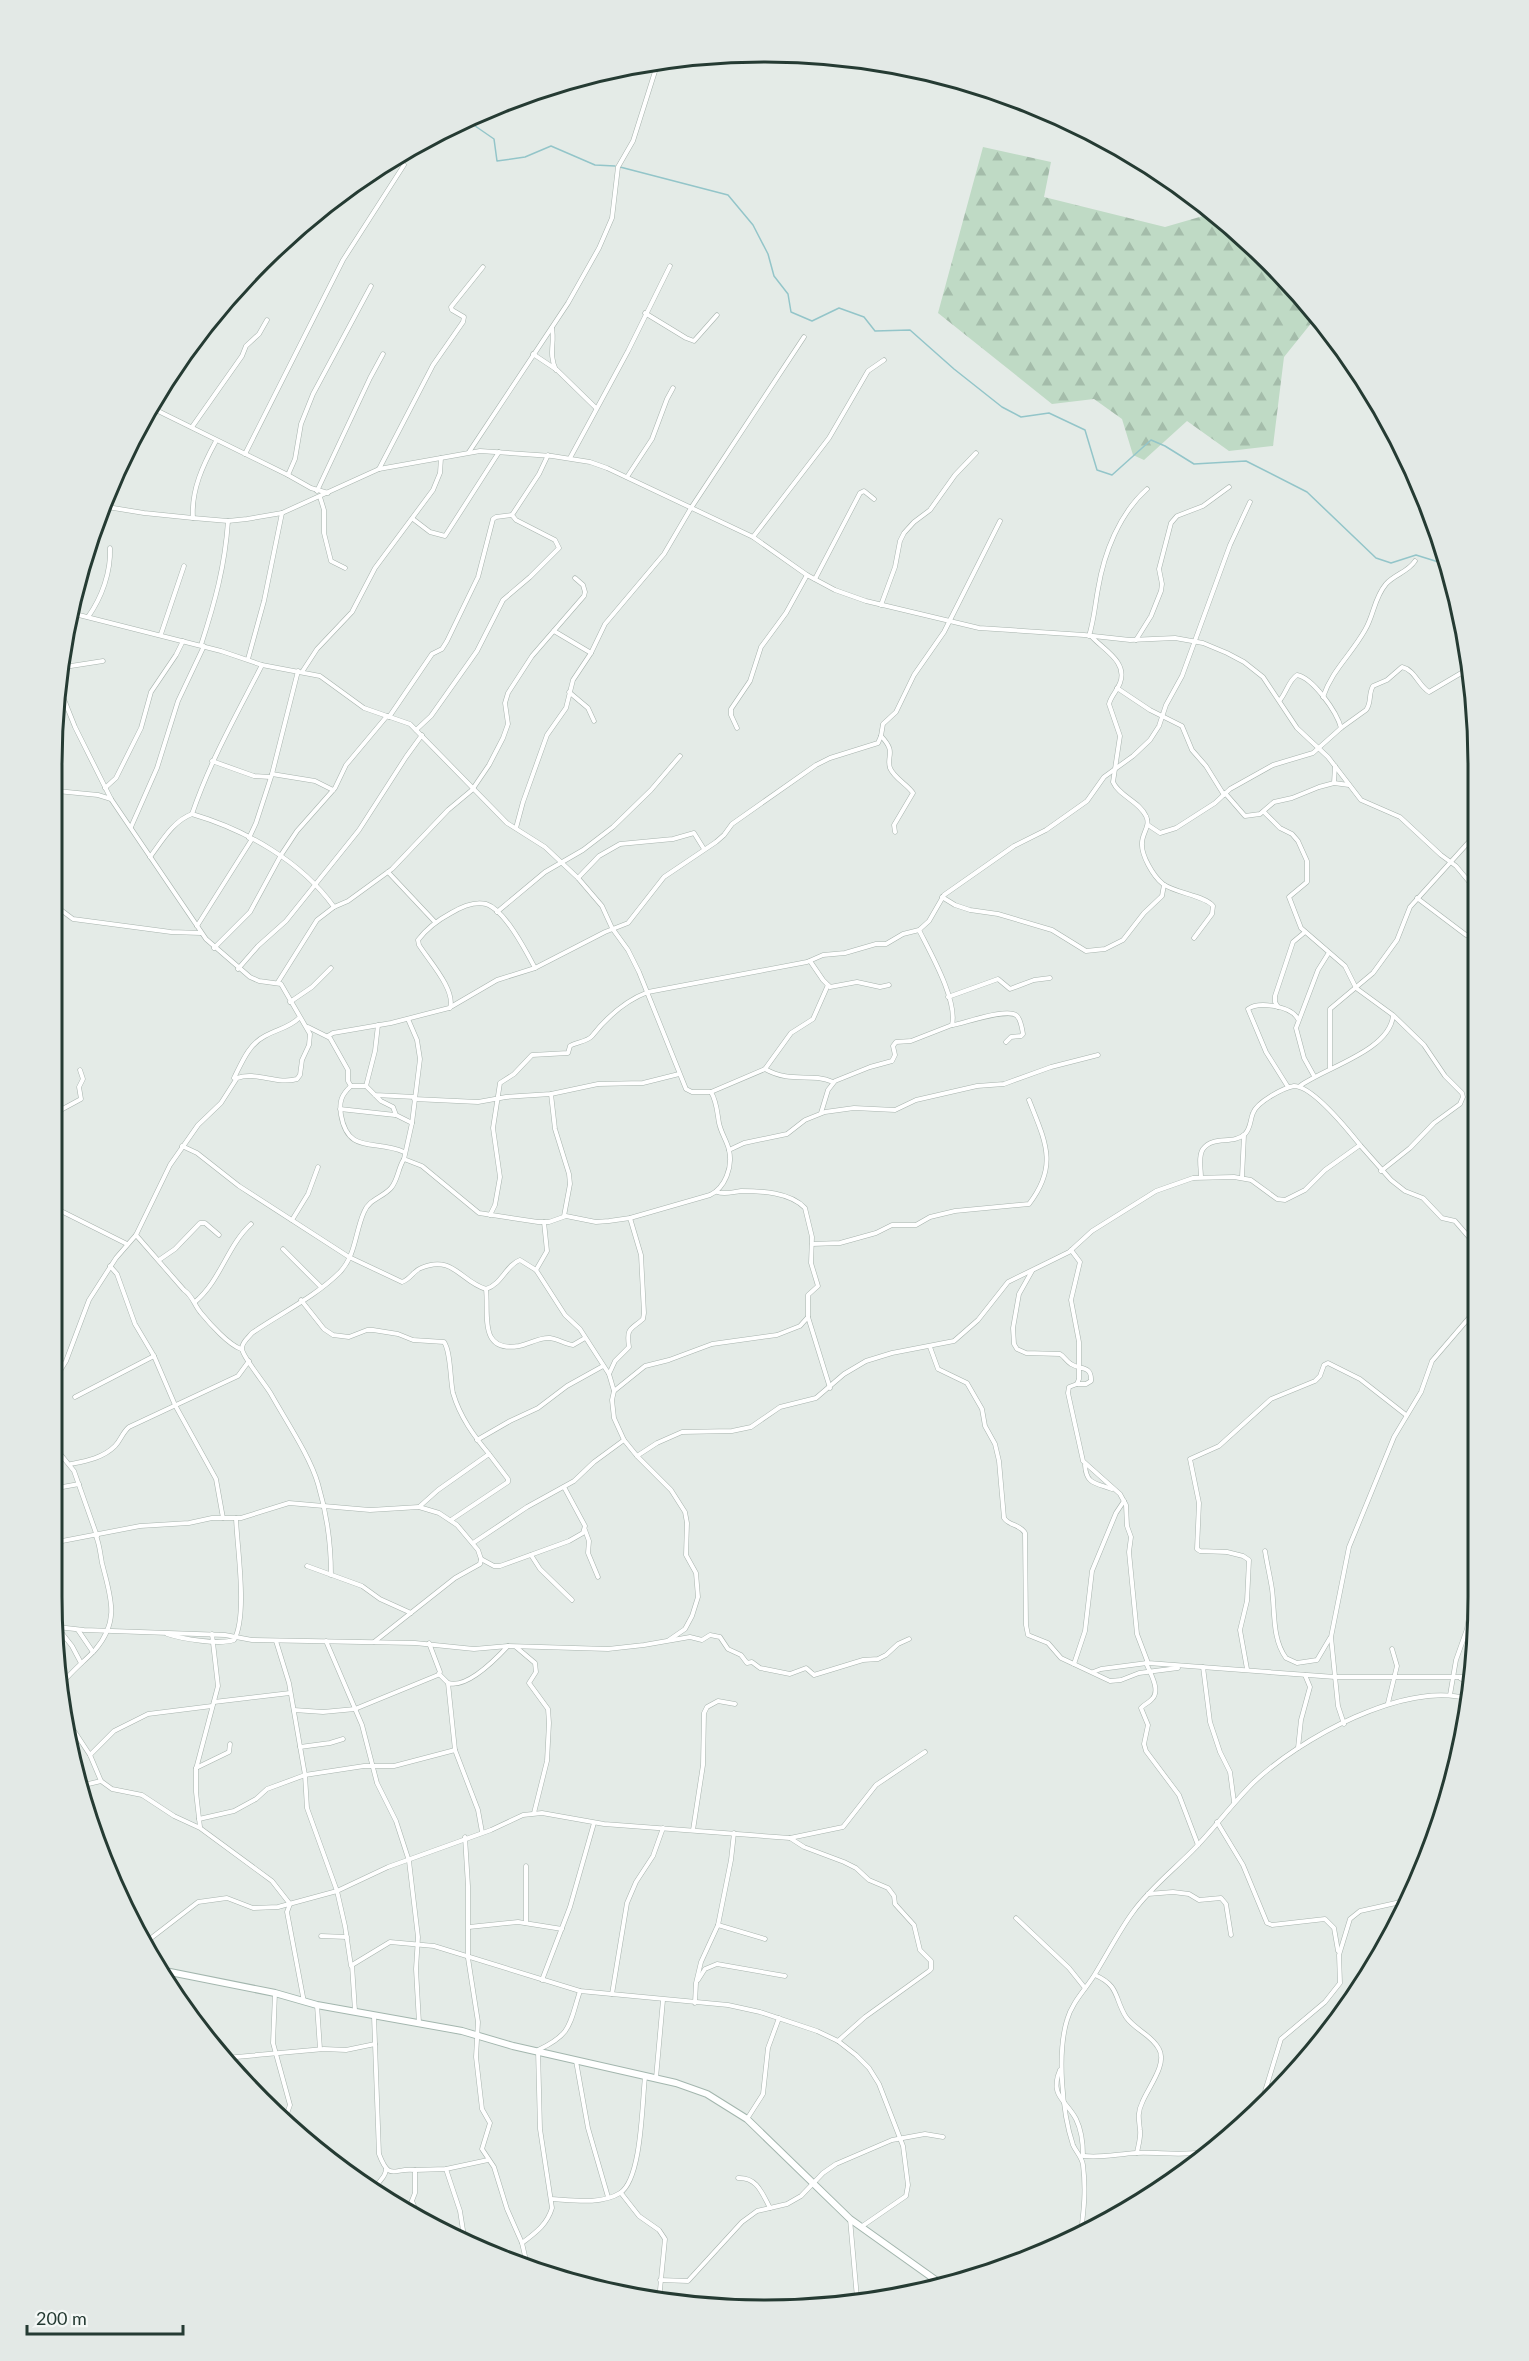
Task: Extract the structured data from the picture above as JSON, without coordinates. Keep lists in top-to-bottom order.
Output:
{
  "scale_bar": "200 m"
}
